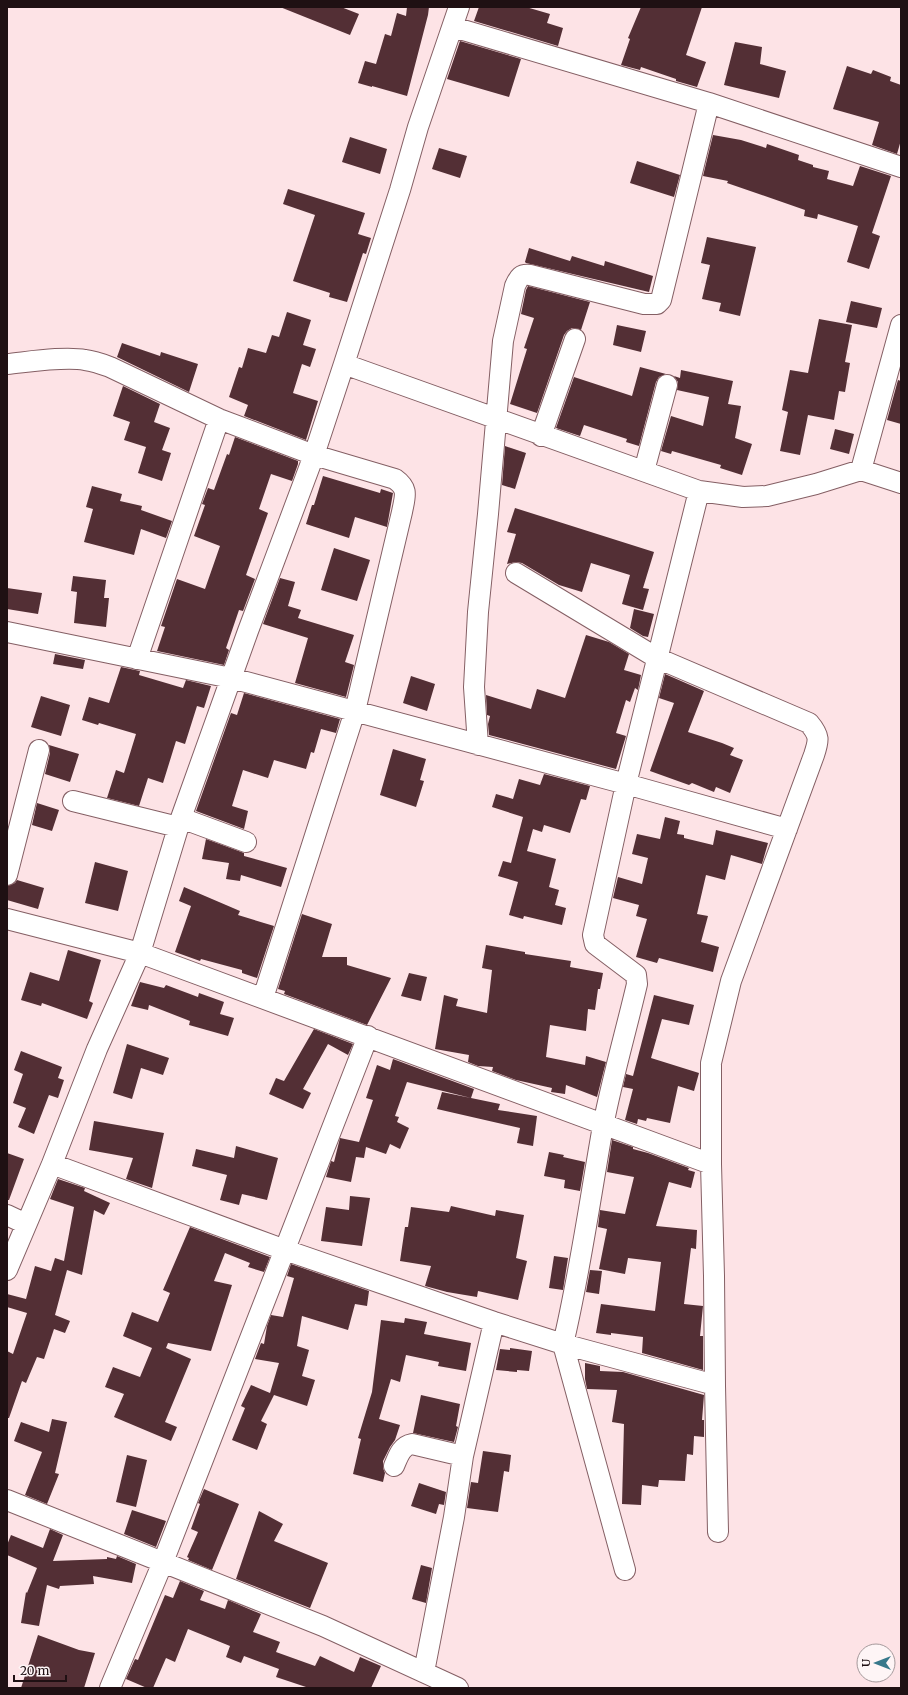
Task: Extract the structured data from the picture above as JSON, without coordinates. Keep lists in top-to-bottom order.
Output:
{
  "scale_bar": "20 m",
  "north": "left"
}
